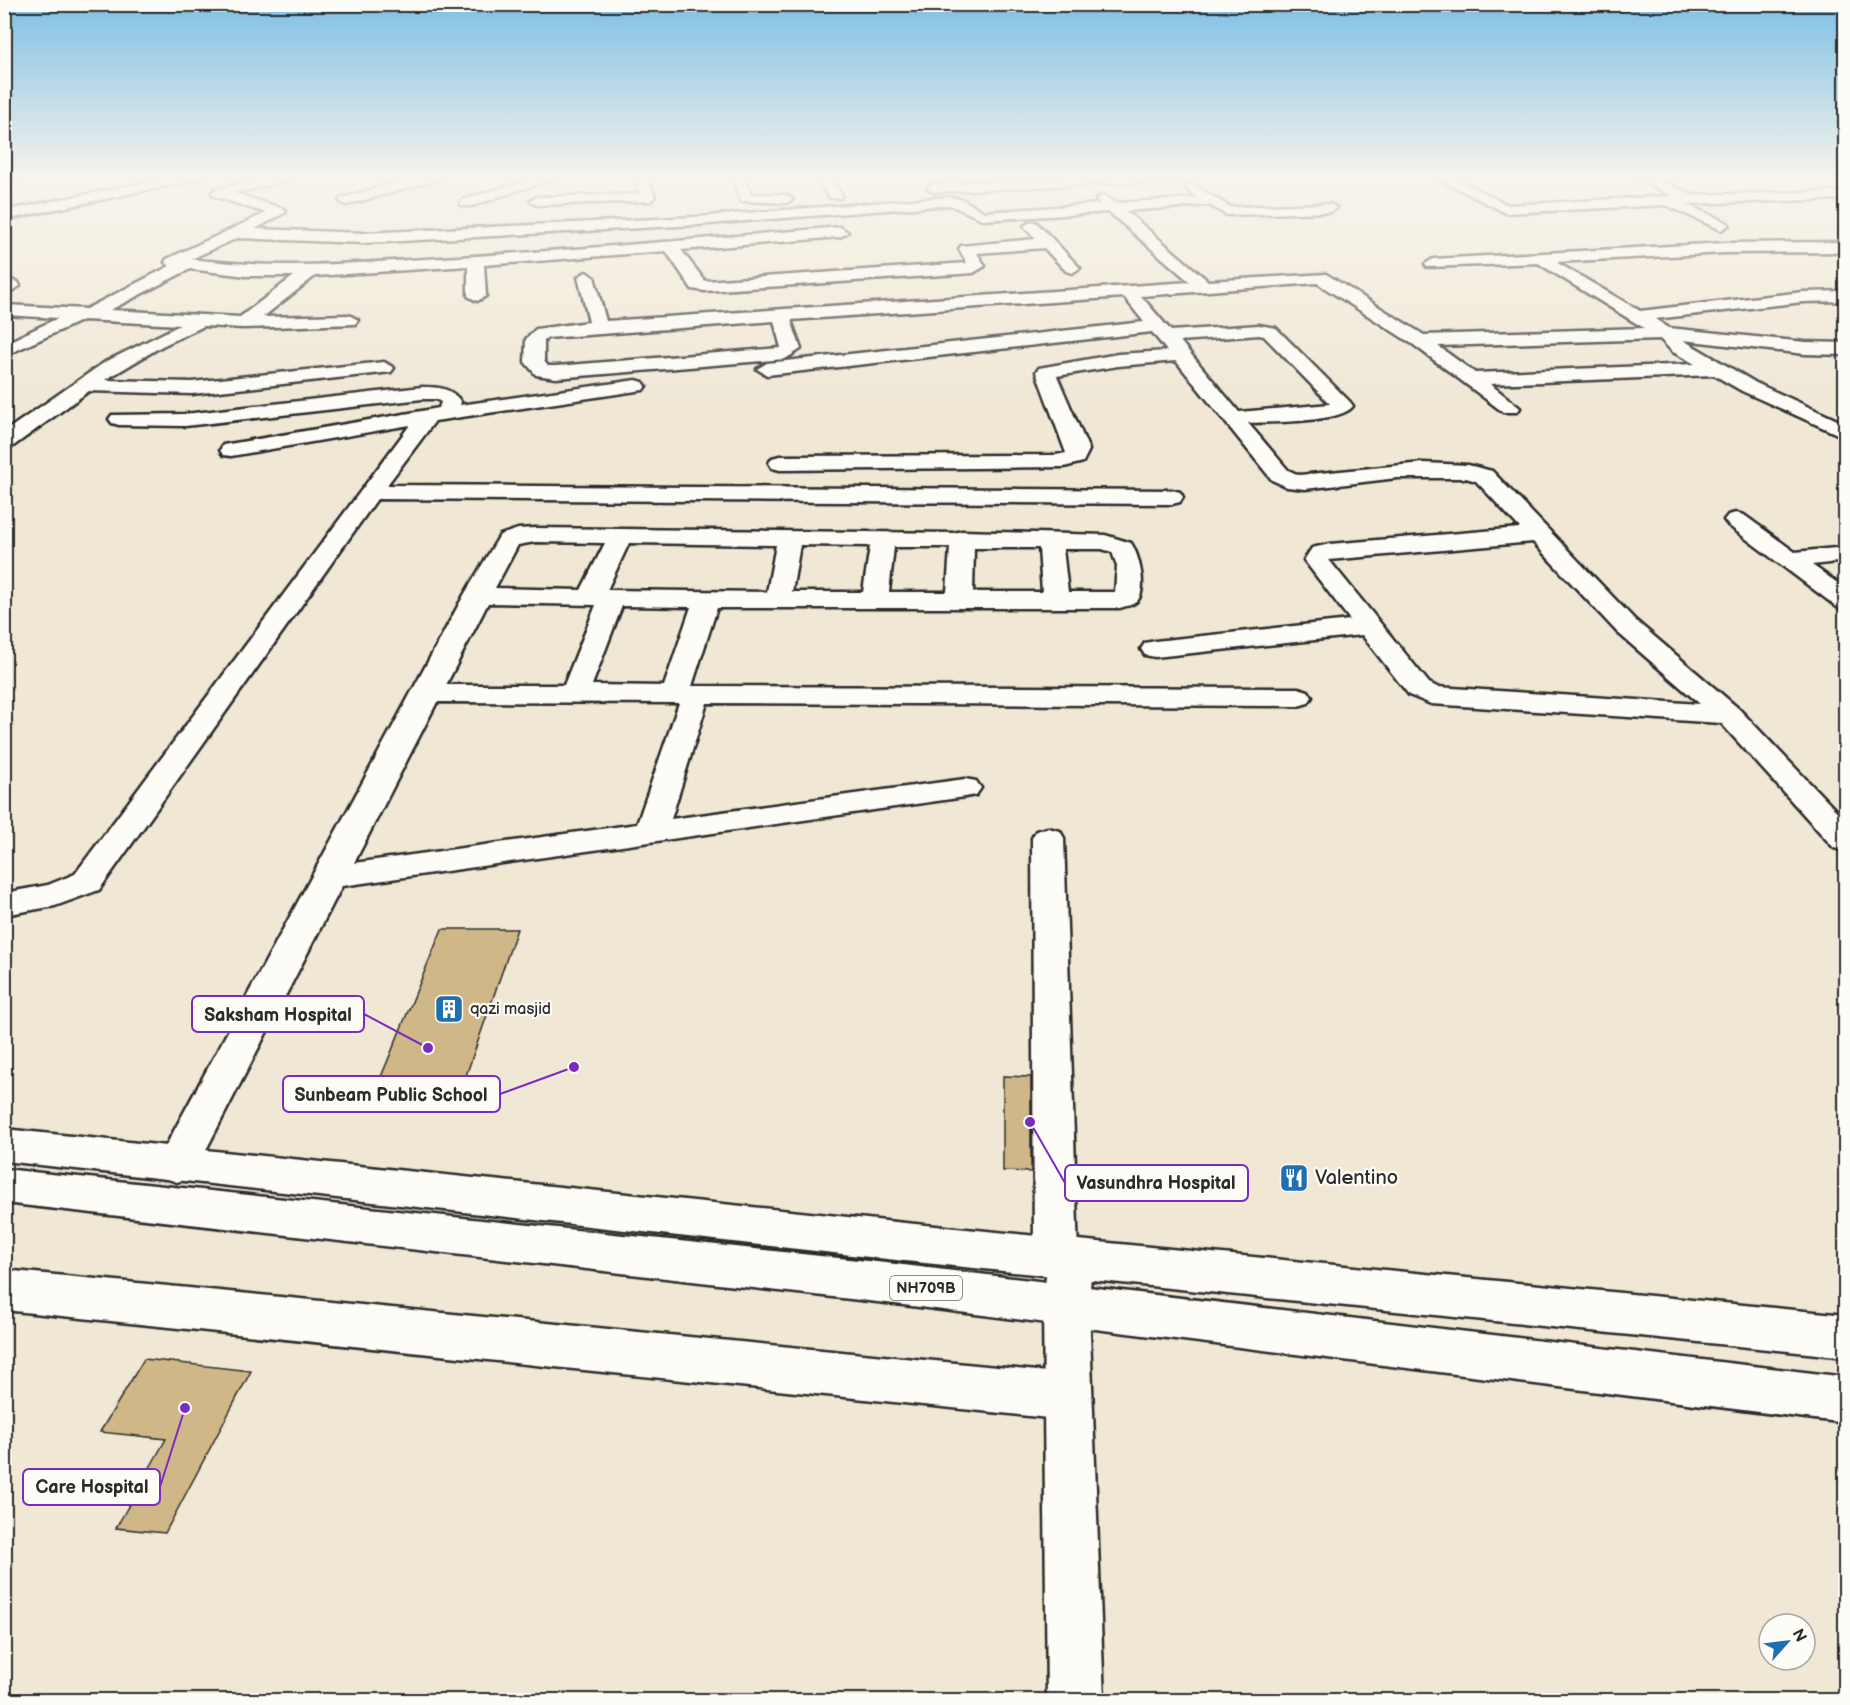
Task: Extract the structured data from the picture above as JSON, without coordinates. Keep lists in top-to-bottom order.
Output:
{
  "streets": {
    "main road": ["NH709B"]
  },
  "places": {
    "building": ["qazi masjid"],
    "other": [
      "Saksham Hospital",
      "Sunbeam Public School",
      "Vasundhra Hospital",
      "Care Hospital"
    ],
    "restaurant": ["Valentino"]
  },
  "north": "top right"
}
